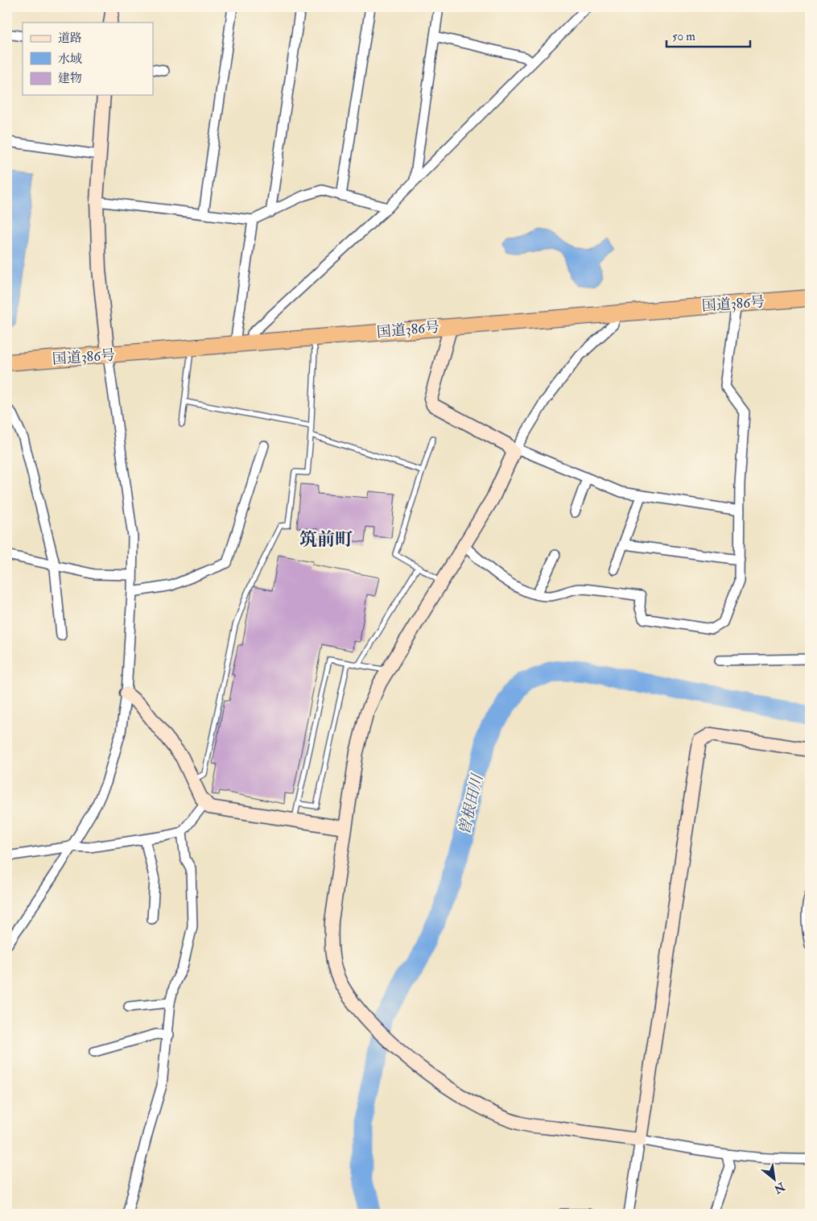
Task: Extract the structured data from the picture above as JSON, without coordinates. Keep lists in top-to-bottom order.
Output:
{
  "streets": {
    "highway": ["国道386号"]
  },
  "districts": ["筑前町"],
  "water": ["曽根田川"],
  "legend": ["道路", "水域", "建物"],
  "scale_bar": "50 m",
  "north": "bottom right"
}
